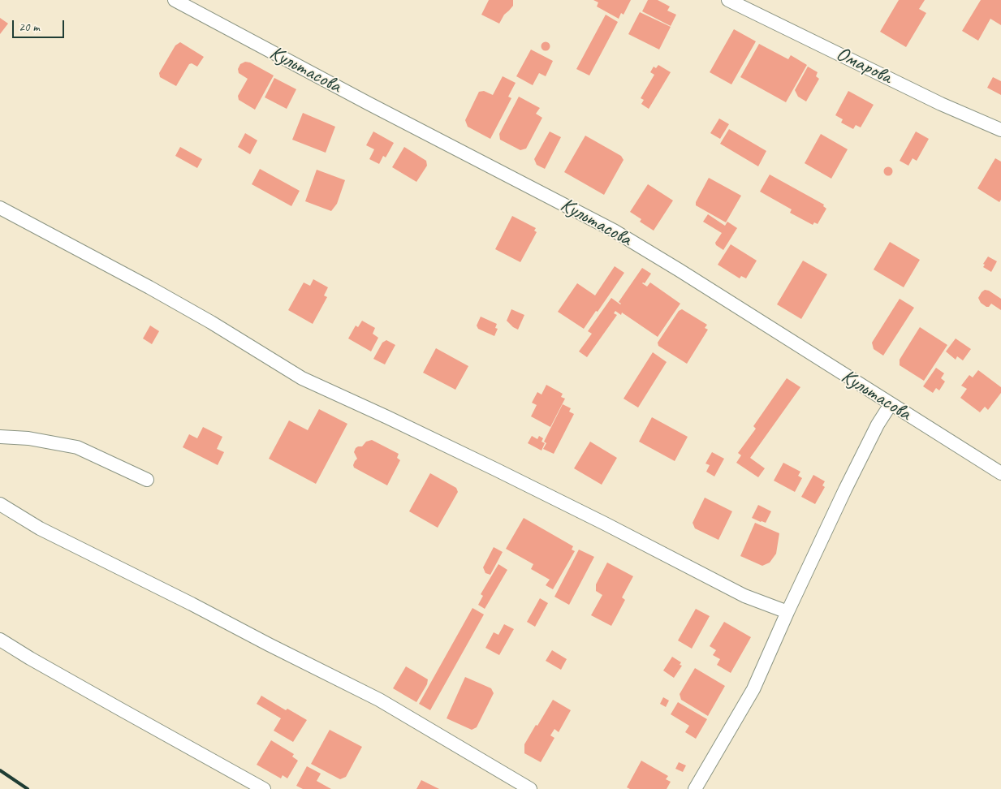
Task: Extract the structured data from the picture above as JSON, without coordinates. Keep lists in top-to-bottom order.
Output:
{
  "streets": {
    "street": ["Омарова", "Культасова"]
  },
  "scale_bar": "20 m"
}
